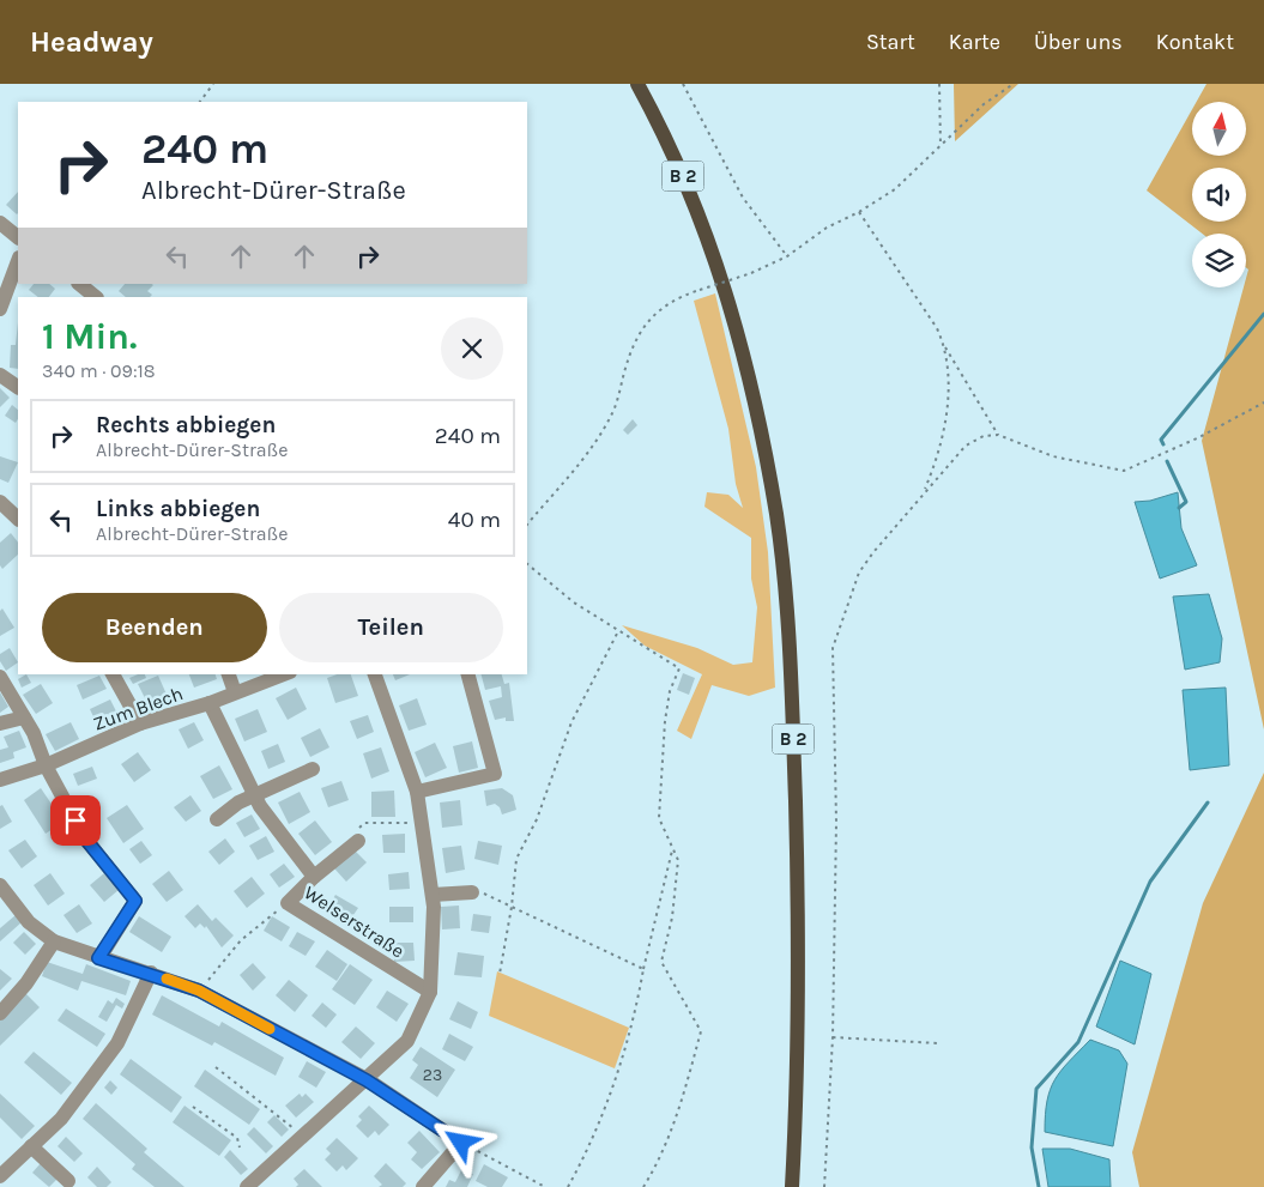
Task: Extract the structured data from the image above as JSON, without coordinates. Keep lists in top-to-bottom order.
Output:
{
  "streets": {
    "main road": ["B 2"],
    "street": ["Zum Blech", "Welserstraße"]
  },
  "crossings": [
    ["Zum Blech", "Welserstraße"]
  ],
  "house_numbers": ["23"],
  "north": "top",
  "page": {
    "header": "Headway",
    "nav": [
      "Start",
      "Karte",
      "Über uns",
      "Kontakt"
    ],
    "turn": ["240 m", "Albrecht-Dürer-Straße"],
    "heading": ["1 Min.", "340 m · 09:18"],
    "list": [
      {
        "name": "Rechts abbiegen",
        "note": "Albrecht-Dürer-Straße",
        "value": "240 m"
      },
      {
        "name": "Links abbiegen",
        "note": "Albrecht-Dürer-Straße",
        "value": "40 m"
      }
    ],
    "buttons": ["Beenden", "Teilen"]
  }
}
